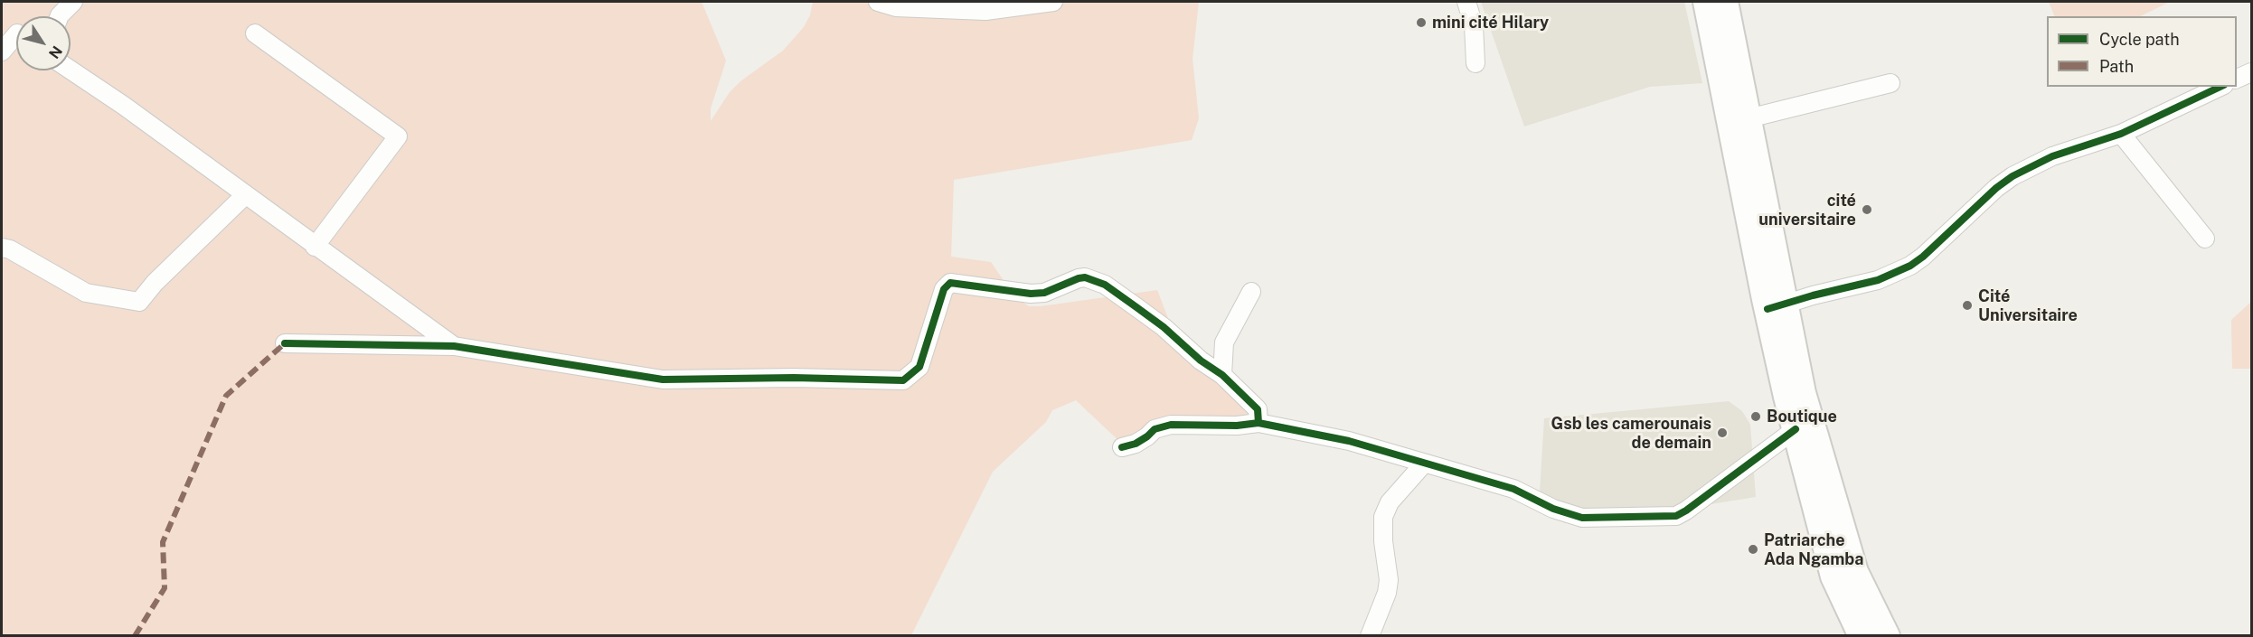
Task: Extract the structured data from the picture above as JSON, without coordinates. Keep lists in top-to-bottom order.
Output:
{
  "places": [
    "mini cité Hilary",
    "cité universitaire",
    "Cité Universitaire",
    "Boutique",
    "Gsb les camerounais de demain",
    "Patriarche Ada Ngamba"
  ],
  "legend": ["Cycle path", "Path"],
  "north": "bottom right"
}
